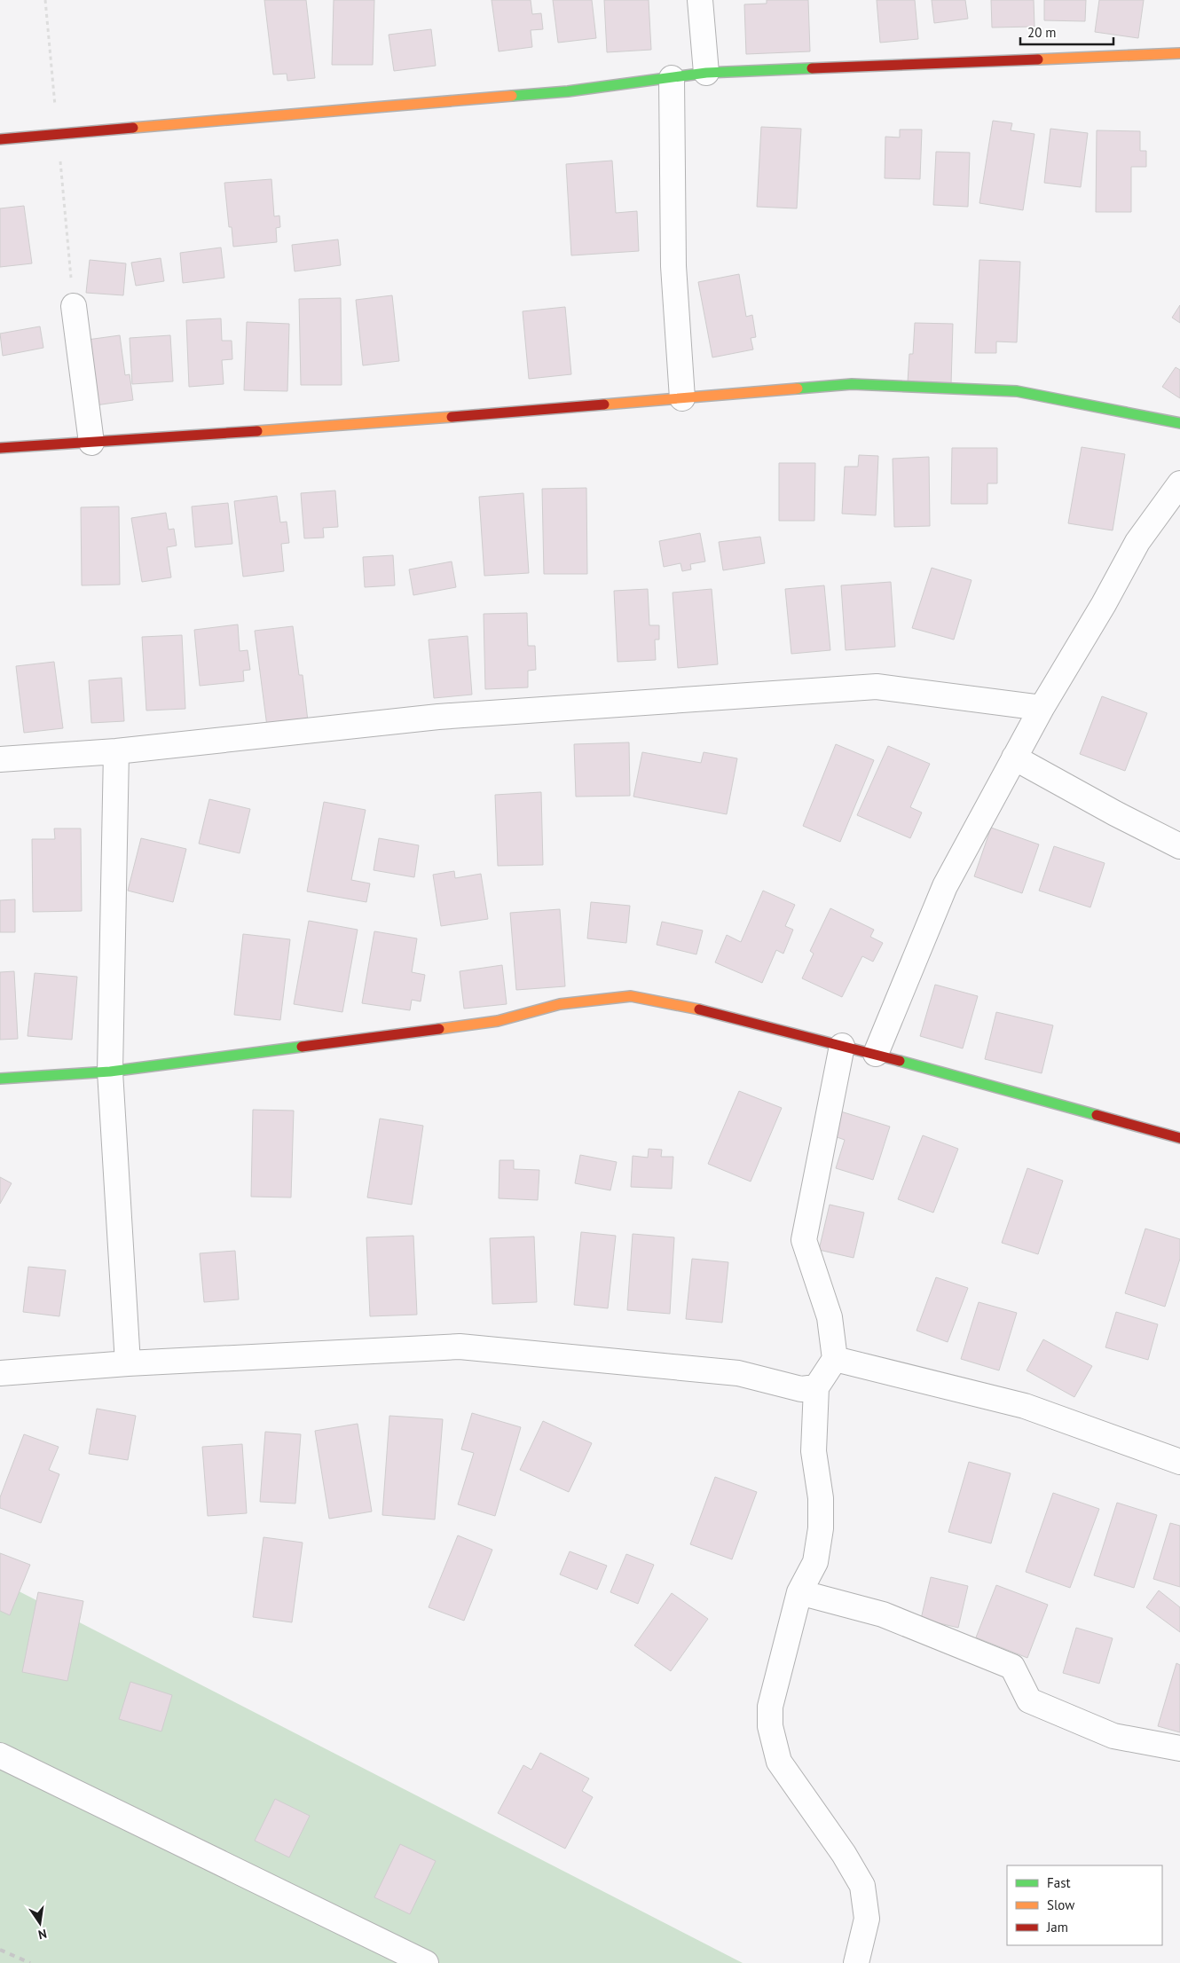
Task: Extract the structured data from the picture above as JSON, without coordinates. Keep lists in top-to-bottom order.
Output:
{
  "legend": ["Fast", "Slow", "Jam"],
  "scale_bar": "20 m",
  "north": "bottom"
}
